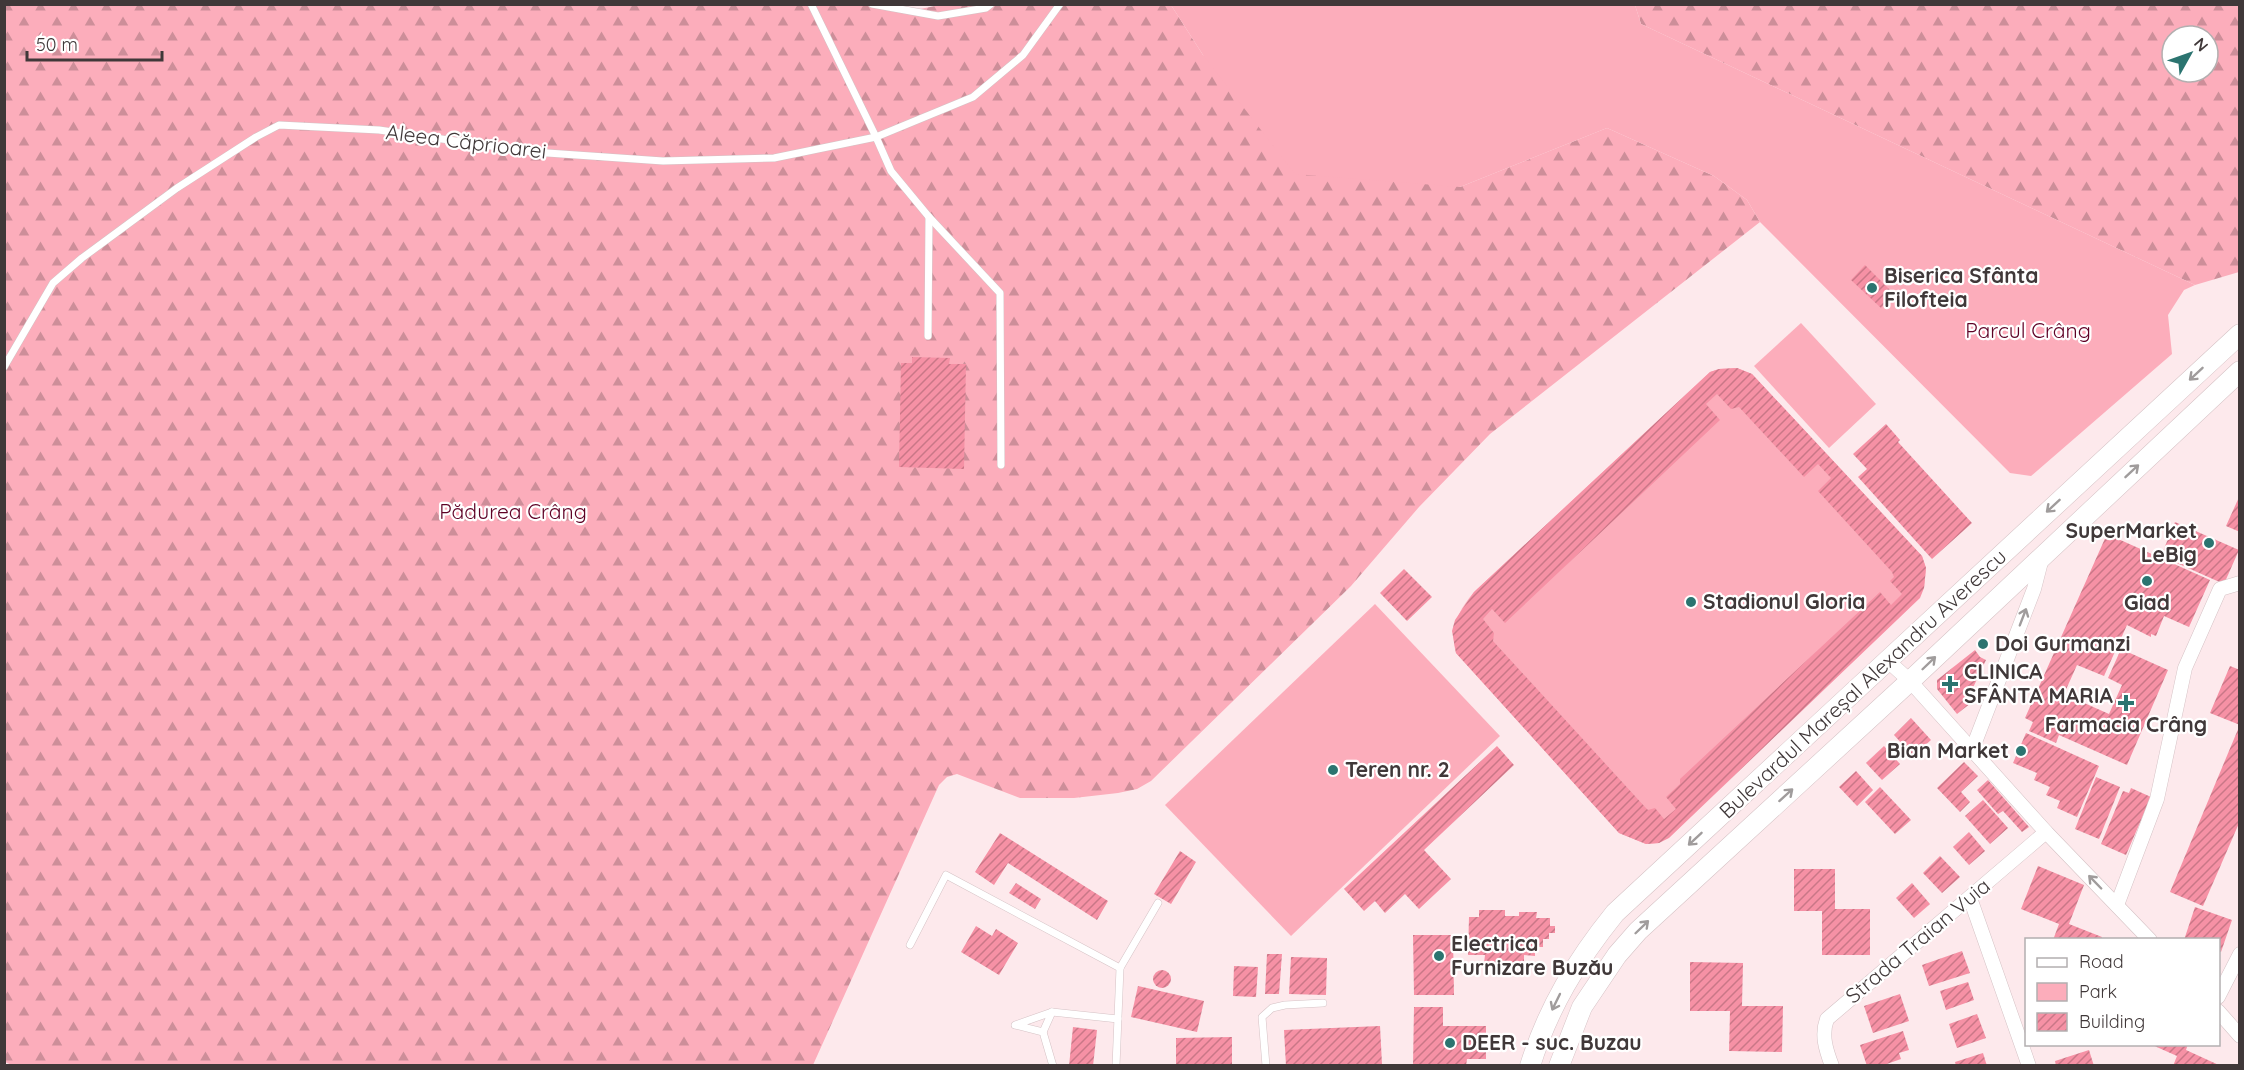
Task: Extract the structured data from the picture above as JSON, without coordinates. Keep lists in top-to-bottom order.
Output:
{
  "streets": {
    "main road": ["Bulevardul Mareșal Alexandru Averescu"],
    "street": ["Strada Traian Vuia"],
    "lane": ["Aleea Căprioarei"]
  },
  "parks": ["Parcul Crâng", "Pădurea Crâng"],
  "places": {
    "other": [
      "Biserica Sfânta Filofteia",
      "SuperMarket LeBig",
      "Giad",
      "Stadionul Gloria",
      "Doi Gurmanzi",
      "Bian Market",
      "Teren nr. 2",
      "Electrica Furnizare Buzău",
      "DEER - suc. Buzau"
    ],
    "health": ["CLINICA SFÂNTA MARIA", "Farmacia Crâng"]
  },
  "legend": ["Road", "Park", "Building"],
  "scale_bar": "50 m",
  "north": "top right"
}
